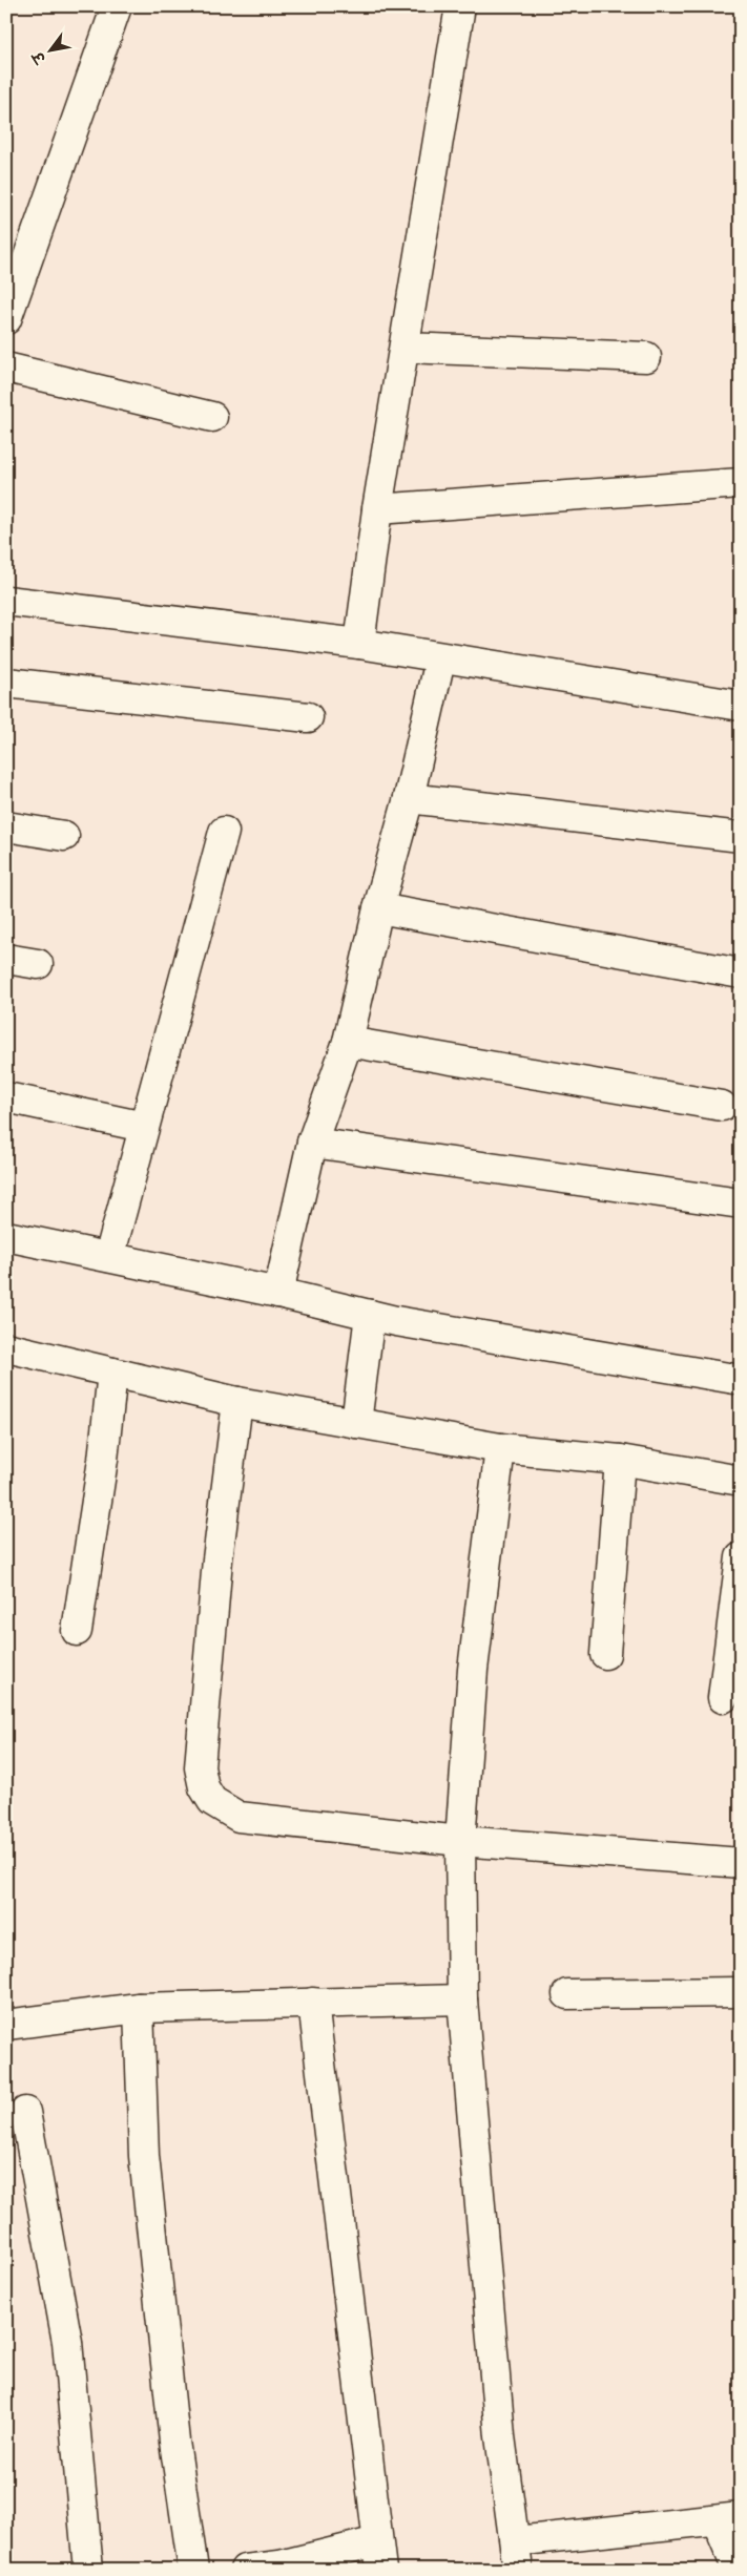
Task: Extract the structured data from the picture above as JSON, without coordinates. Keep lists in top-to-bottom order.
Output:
{
  "north": "bottom left"
}
